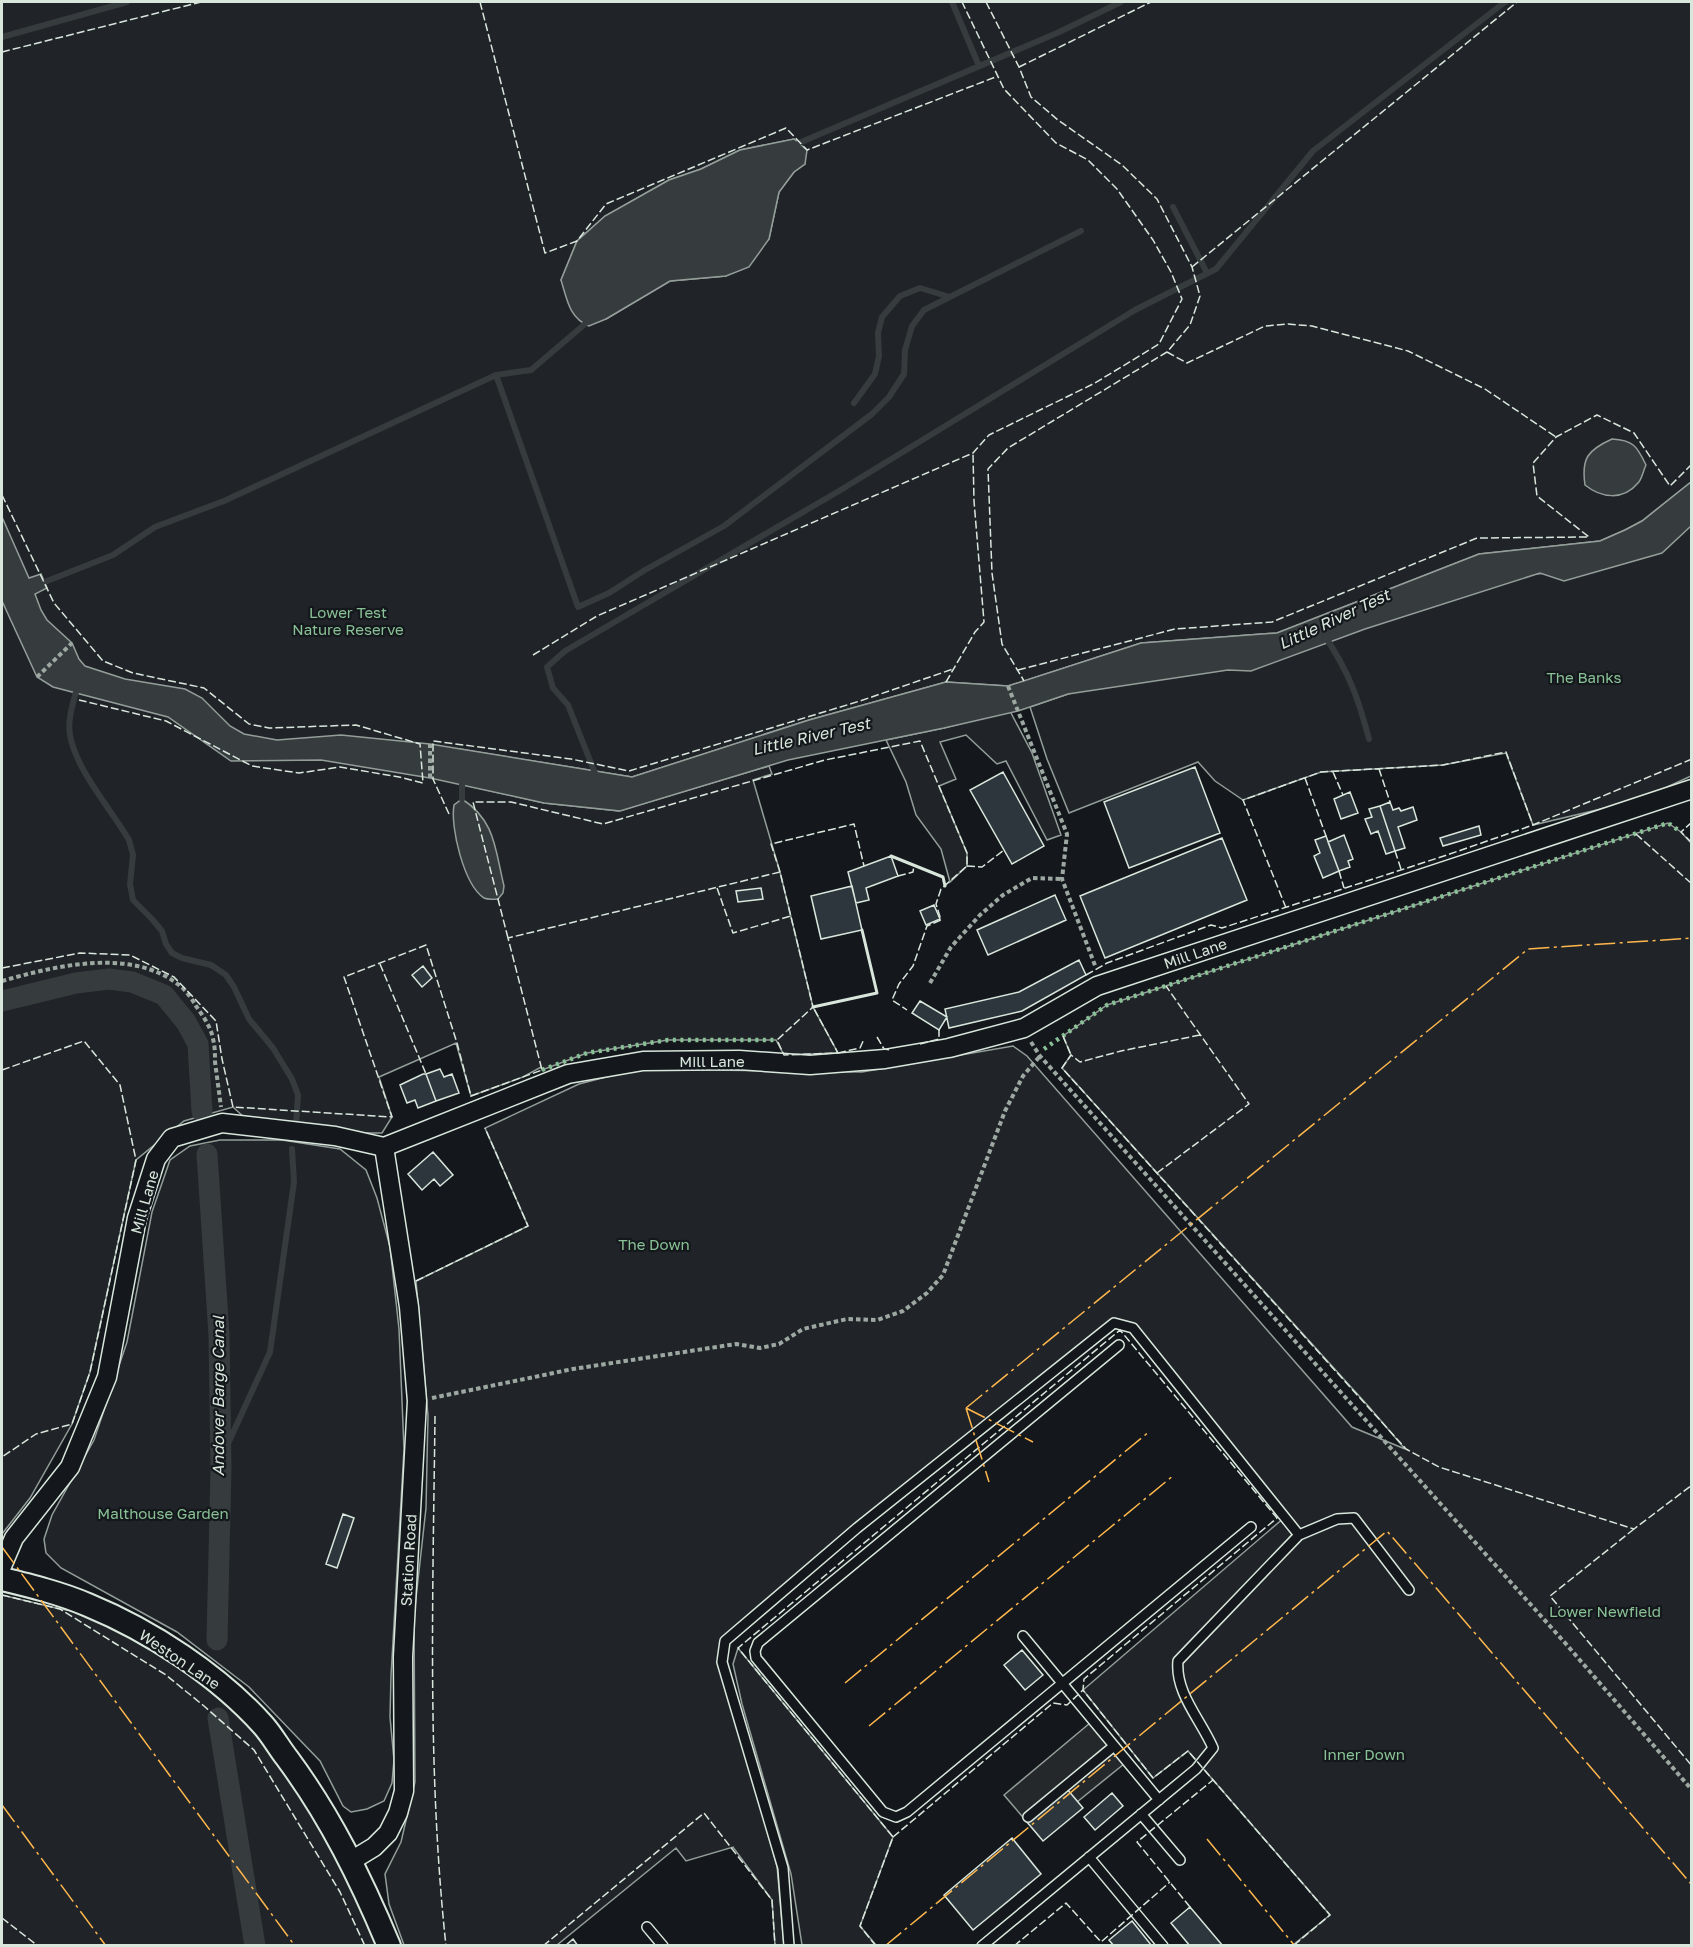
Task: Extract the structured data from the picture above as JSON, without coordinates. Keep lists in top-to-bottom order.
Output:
{
  "streets": {
    "street": ["Mill Lane", "Station Road", "Weston Lane"]
  },
  "crossings": [
    ["Mill Lane", "Station Road"],
    ["Station Road", "Weston Lane"]
  ],
  "water": ["Little River Test", "Andover Barge Canal"],
  "parks": [
    "Lower Test Nature Reserve",
    "The Banks",
    "The Down",
    "Malthouse Garden",
    "Lower Newfield",
    "Inner Down"
  ]
}
